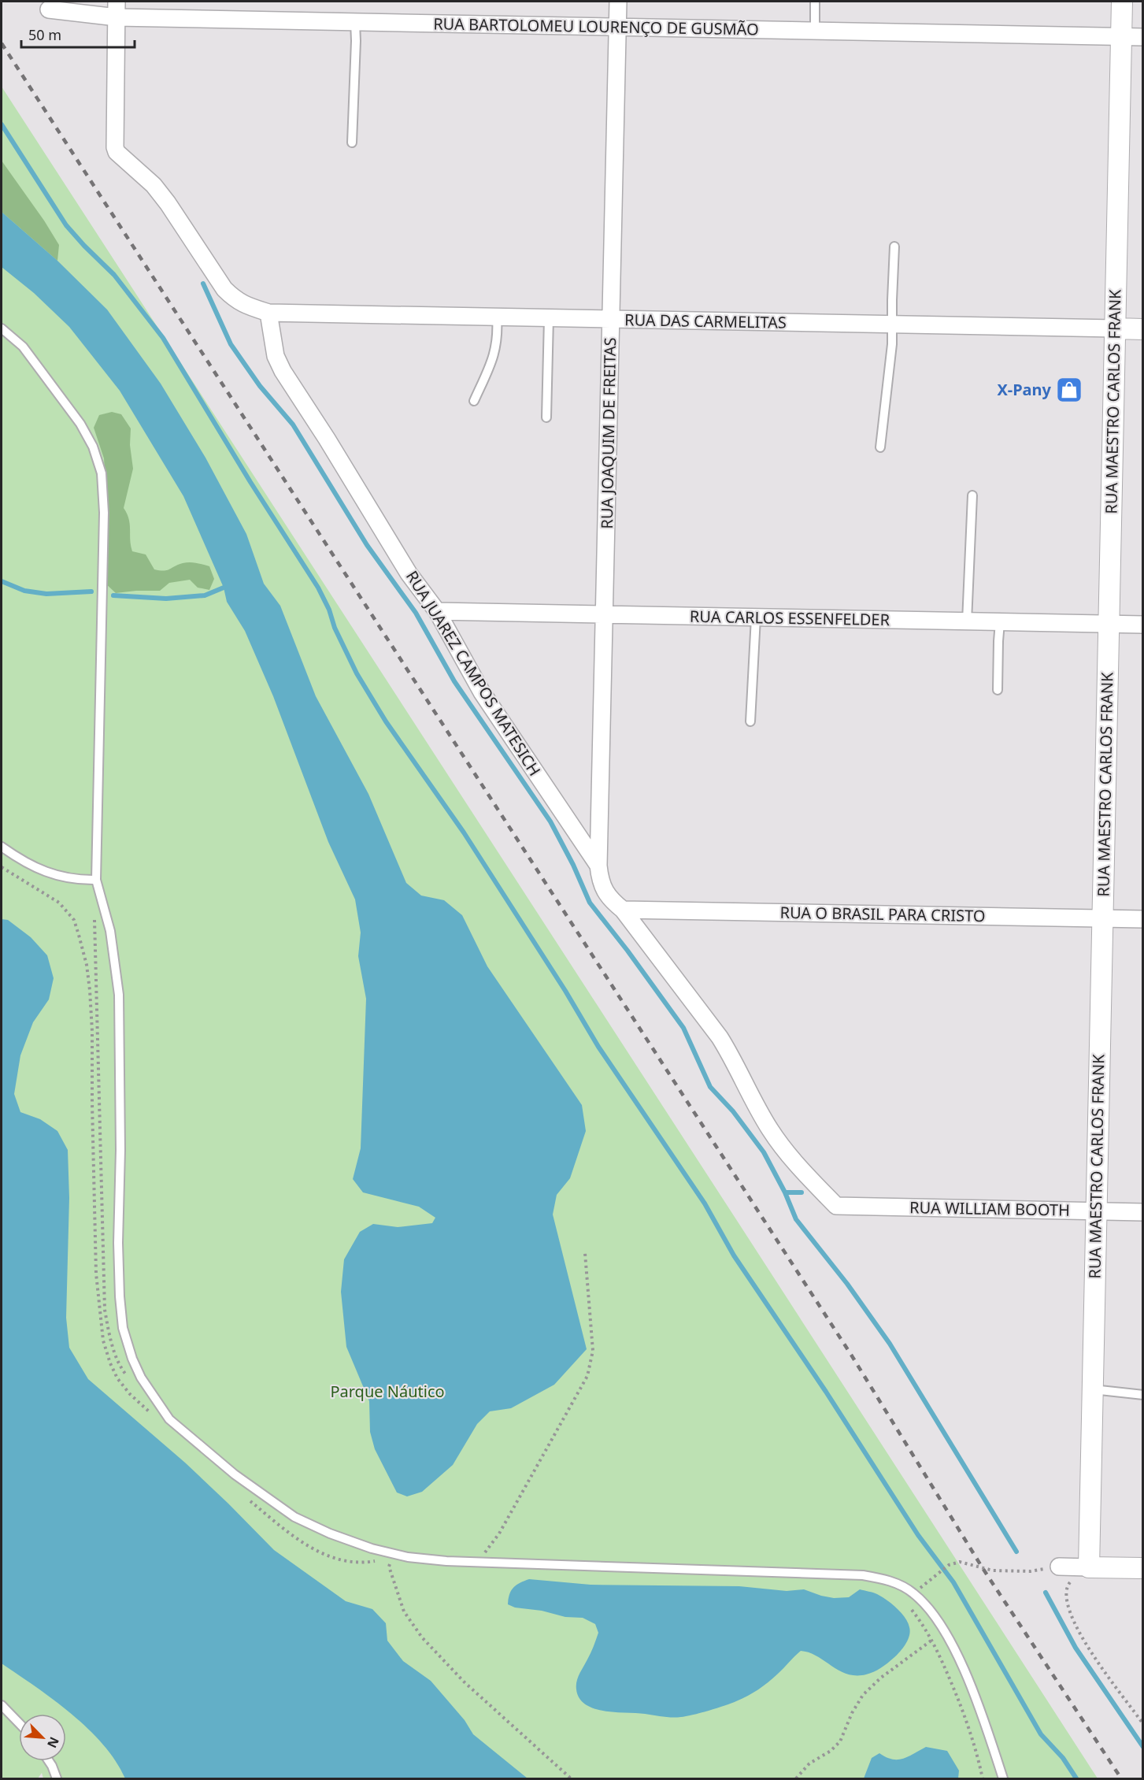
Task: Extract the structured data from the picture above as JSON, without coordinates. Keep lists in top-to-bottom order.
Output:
{
  "streets": {
    "street": [
      "RUA BARTOLOMEU LOURENÇO DE GUSMÃO",
      "RUA DAS CARMELITAS",
      "RUA MAESTRO CARLOS FRANK",
      "RUA JOAQUIM DE FREITAS",
      "RUA CARLOS ESSENFELDER",
      "RUA JUAREZ CAMPOS MATESICH",
      "RUA O BRASIL PARA CRISTO",
      "RUA WILLIAM BOOTH"
    ]
  },
  "crossings": [
    ["RUA BARTOLOMEU LOURENÇO DE GUSMÃO", "RUA MAESTRO CARLOS FRANK"],
    ["RUA BARTOLOMEU LOURENÇO DE GUSMÃO", "RUA JOAQUIM DE FREITAS"],
    ["RUA DAS CARMELITAS", "RUA MAESTRO CARLOS FRANK"],
    ["RUA DAS CARMELITAS", "RUA JOAQUIM DE FREITAS"],
    ["RUA DAS CARMELITAS", "RUA JUAREZ CAMPOS MATESICH"],
    ["RUA MAESTRO CARLOS FRANK", "RUA CARLOS ESSENFELDER"],
    ["RUA MAESTRO CARLOS FRANK", "RUA O BRASIL PARA CRISTO"],
    ["RUA MAESTRO CARLOS FRANK", "RUA WILLIAM BOOTH"],
    ["RUA JOAQUIM DE FREITAS", "RUA CARLOS ESSENFELDER"],
    ["RUA JOAQUIM DE FREITAS", "RUA JUAREZ CAMPOS MATESICH"],
    ["RUA CARLOS ESSENFELDER", "RUA JUAREZ CAMPOS MATESICH"],
    ["RUA JUAREZ CAMPOS MATESICH", "RUA O BRASIL PARA CRISTO"],
    ["RUA JUAREZ CAMPOS MATESICH", "RUA WILLIAM BOOTH"]
  ],
  "parks": ["Parque Náutico"],
  "places": {
    "shop": ["X-Pany"]
  },
  "scale_bar": "50 m",
  "north": "bottom right"
}
